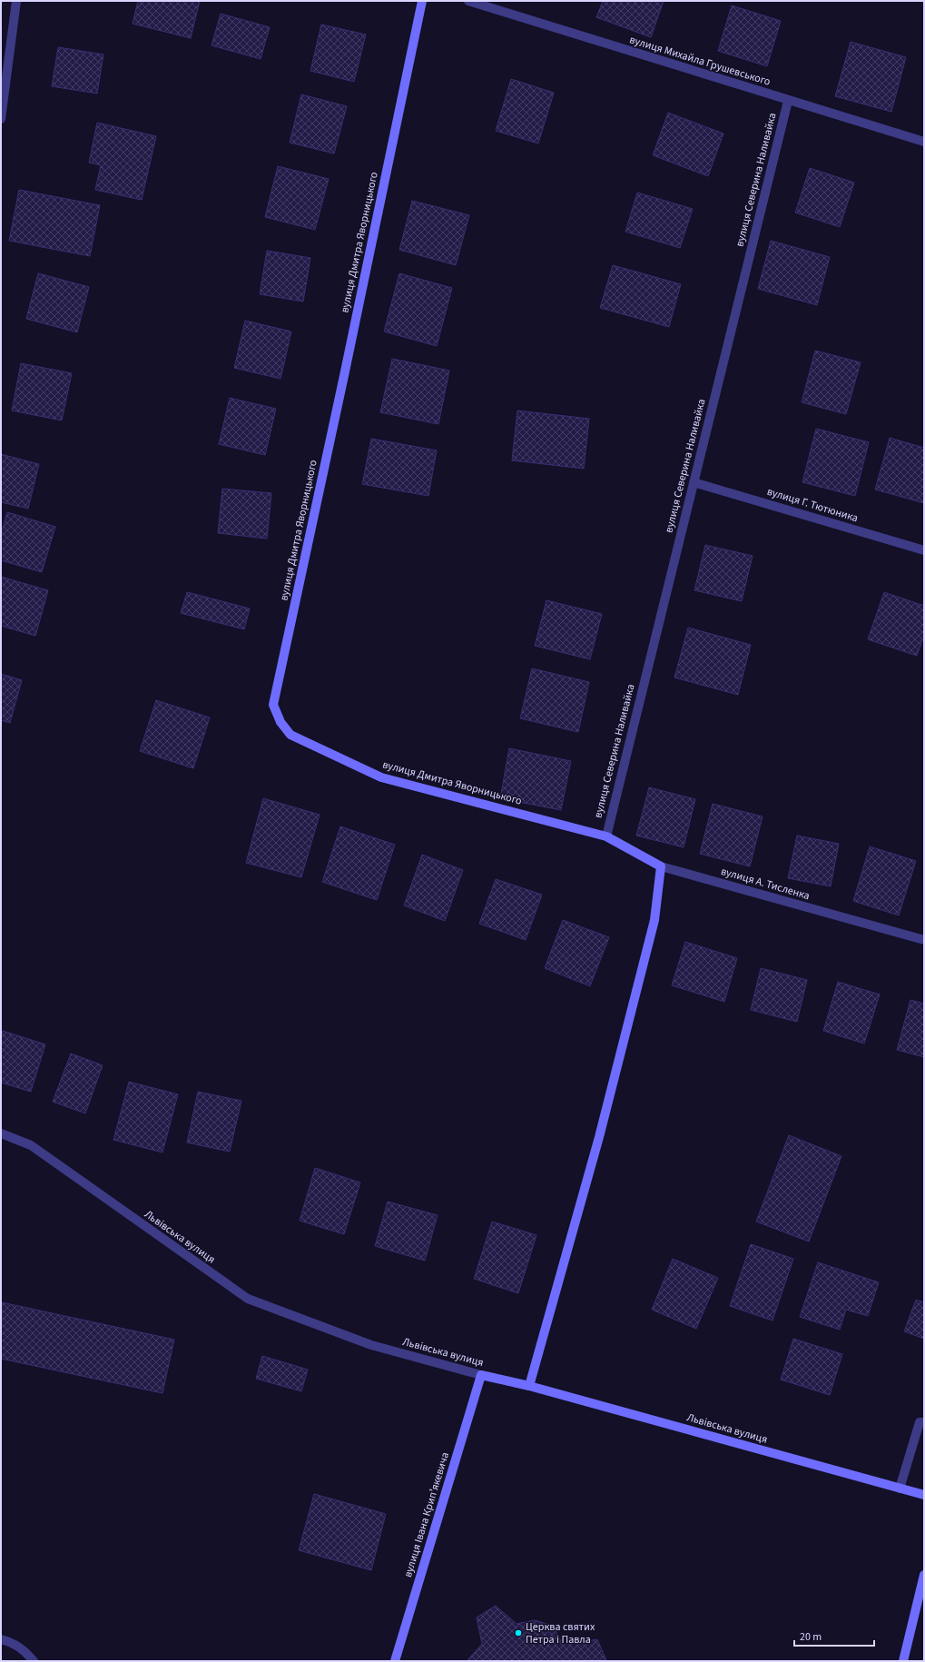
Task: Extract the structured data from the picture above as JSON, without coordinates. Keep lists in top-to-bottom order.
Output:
{
  "streets": {
    "street": [
      "вулиця Михайла Грушевського",
      "вулиця Северина Наливайка",
      "вулиця Дмитра Яворницького",
      "вулиця Г. Тютюника",
      "вулиця А. Тисленка",
      "Львівська вулиця",
      "вулиця Івана Крипʼякевича"
    ]
  },
  "crossings": [
    ["вулиця Михайла Грушевського", "вулиця Северина Наливайка"],
    ["вулиця Северина Наливайка", "вулиця Дмитра Яворницького"],
    ["вулиця Северина Наливайка", "вулиця Г. Тютюника"],
    ["вулиця Северина Наливайка", "вулиця А. Тисленка"],
    ["вулиця Дмитра Яворницького", "вулиця А. Тисленка"],
    ["Львівська вулиця", "вулиця Івана Крипʼякевича"]
  ],
  "places": ["Церква святих Петра і Павла"],
  "scale_bar": "20 m"
}
